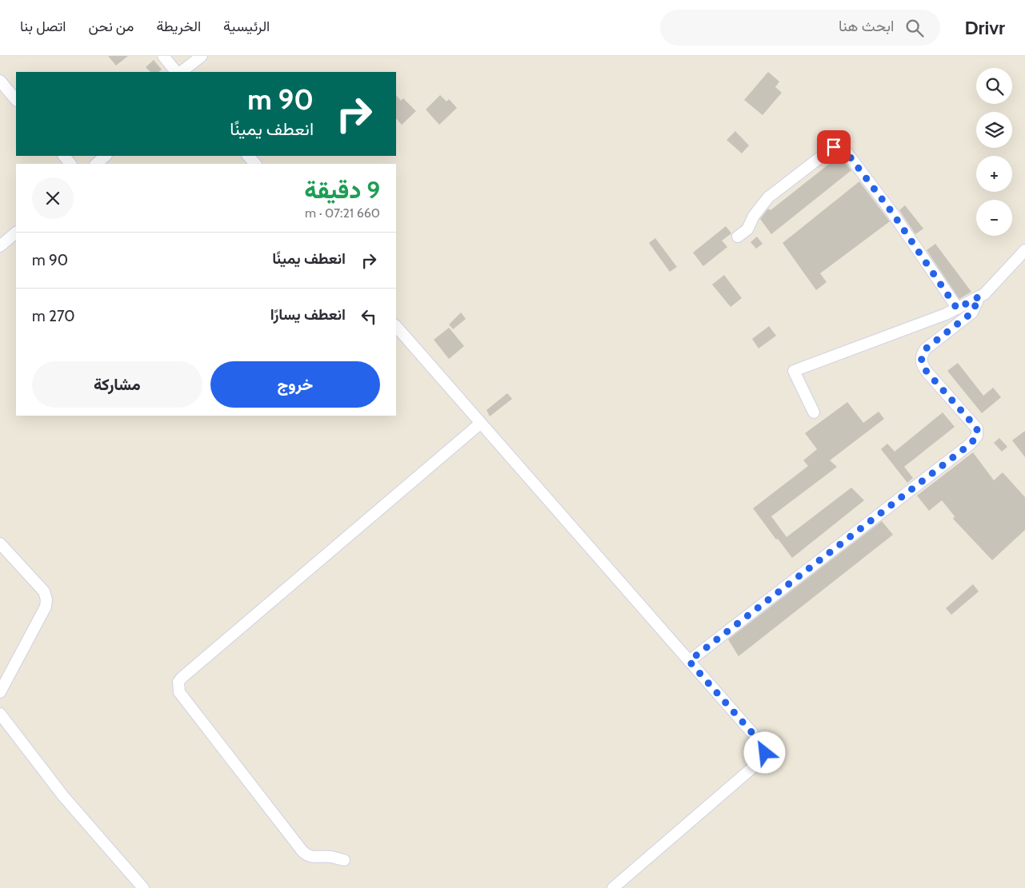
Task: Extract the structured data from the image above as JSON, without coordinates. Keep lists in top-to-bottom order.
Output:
{
  "page": {
    "header": "Drivr",
    "search": "ابحث هنا",
    "nav": [
      "الرئيسية",
      "الخريطة",
      "من نحن",
      "اتصل بنا"
    ],
    "map_buttons": ["+", "−"],
    "turn": ["90 m", "انعطف يمينًا"],
    "heading": ["9 دقيقة", "660 m · 07:21"],
    "list": [
      {
        "name": "انعطف يمينًا",
        "value": "90 m"
      },
      {
        "name": "انعطف يسارًا",
        "value": "270 m"
      }
    ],
    "buttons": ["خروج", "مشاركة"]
  }
}
